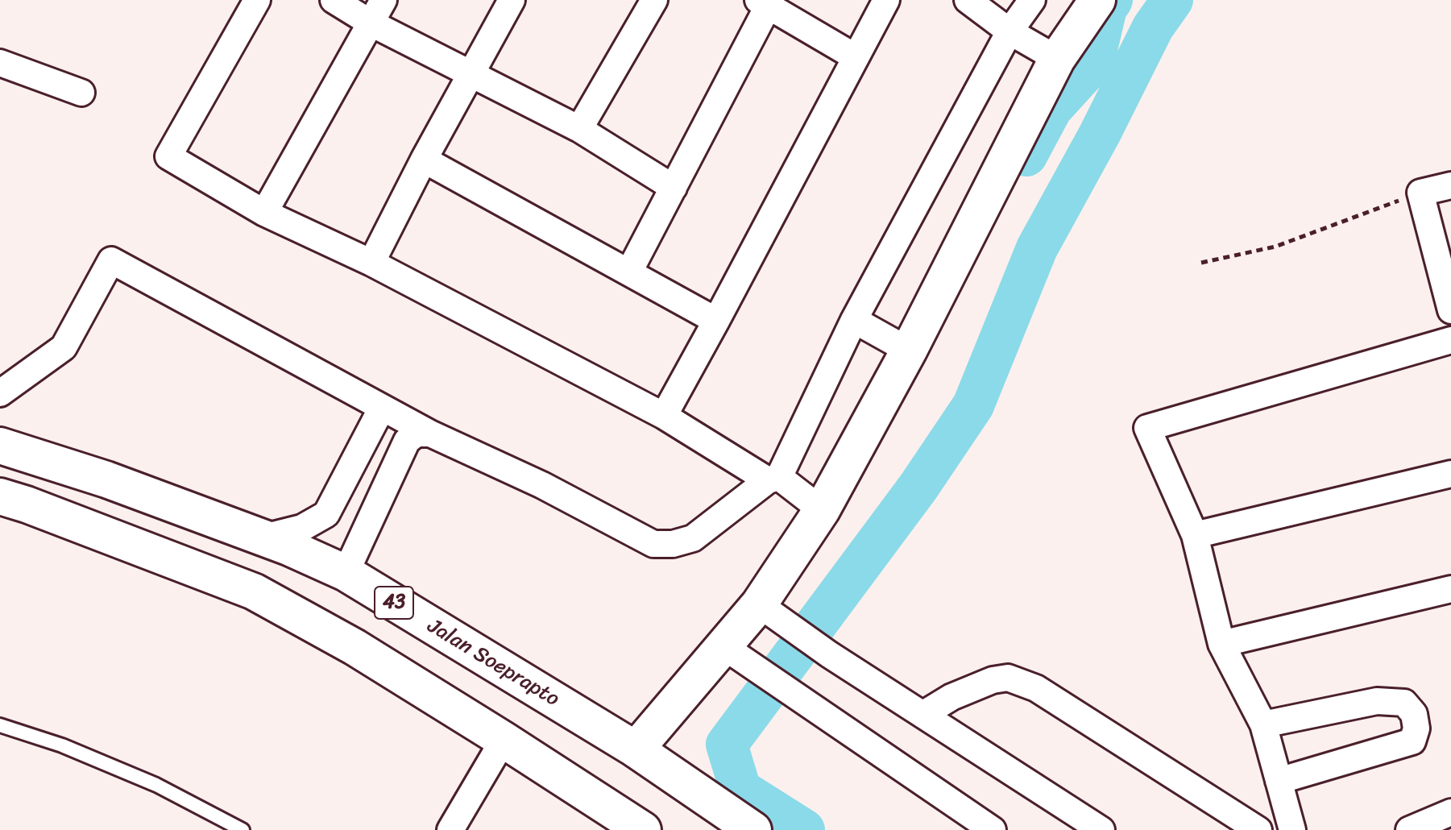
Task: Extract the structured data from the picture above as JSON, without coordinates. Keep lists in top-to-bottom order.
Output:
{
  "streets": {
    "main road": ["43", "Jalan Soeprapto"]
  }
}
